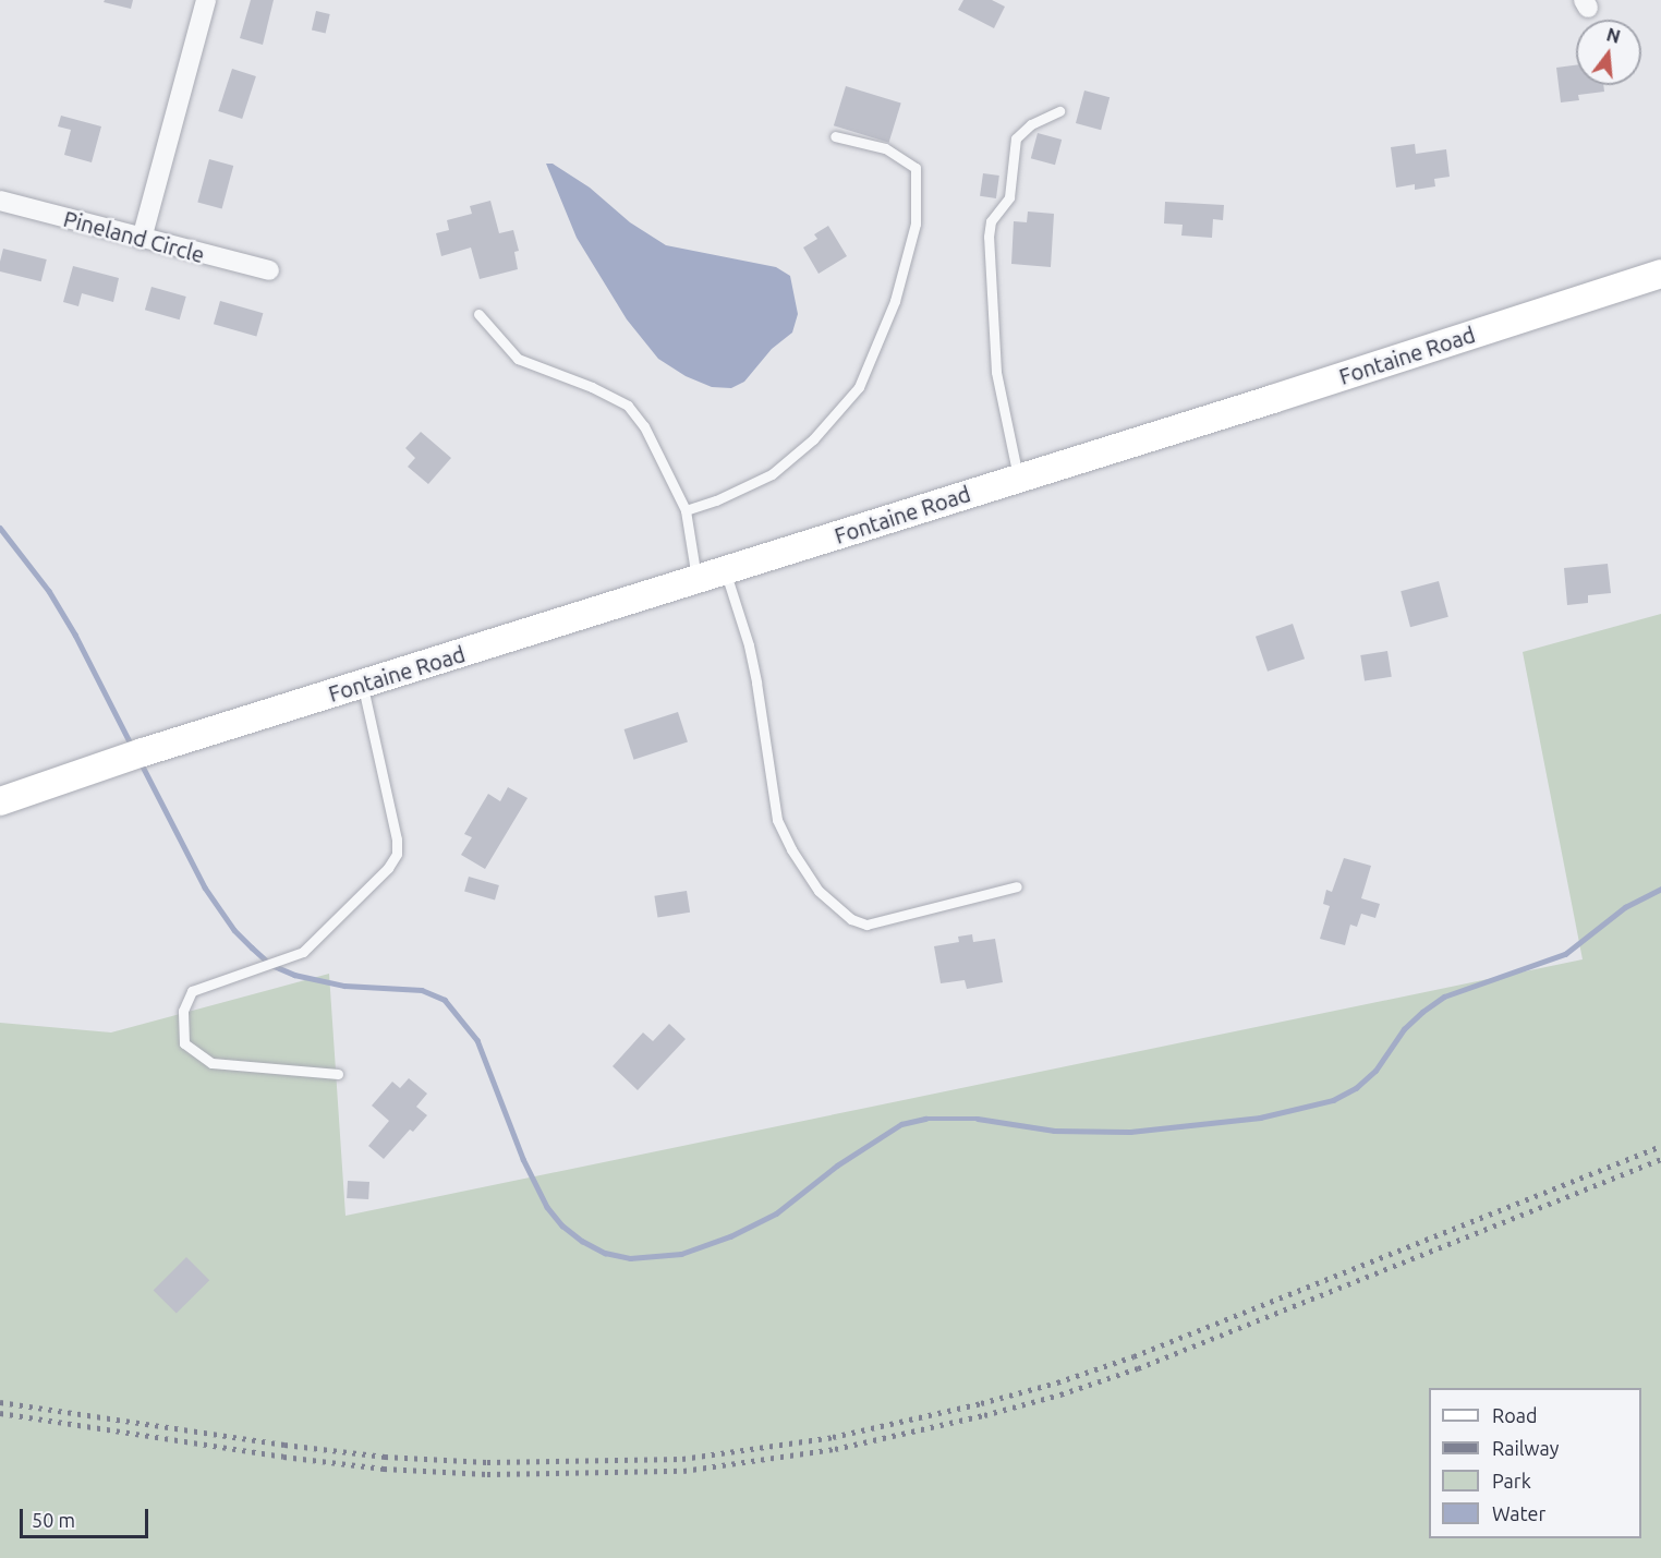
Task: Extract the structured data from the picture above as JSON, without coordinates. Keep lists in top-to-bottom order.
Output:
{
  "streets": {
    "main road": ["Fontaine Road"],
    "street": ["Pineland Circle"]
  },
  "legend": [
    "Road",
    "Railway",
    "Park",
    "Water"
  ],
  "scale_bar": "50 m",
  "north": "top"
}
